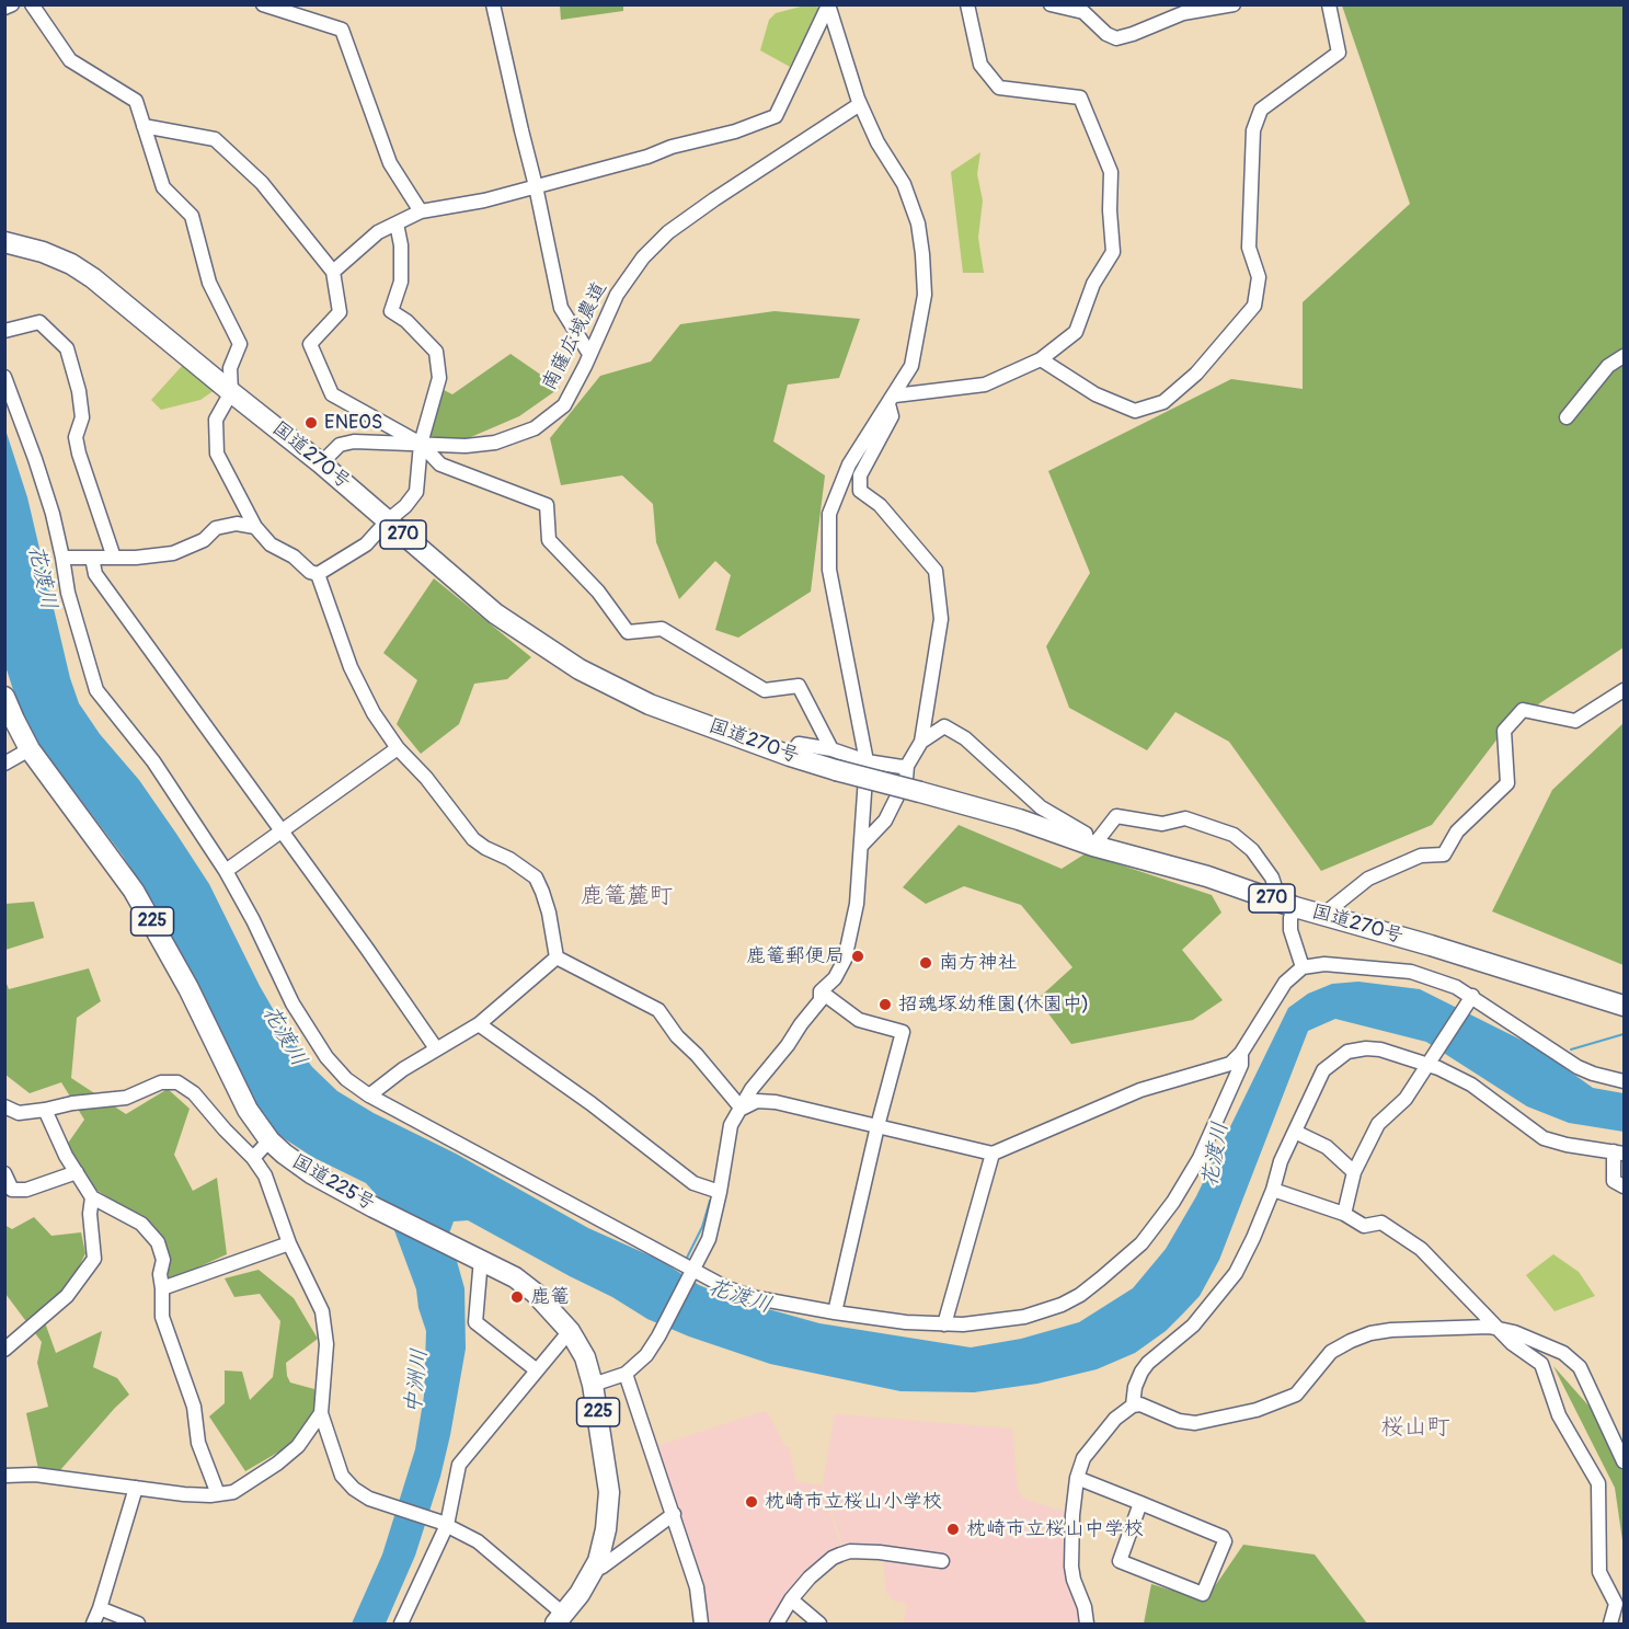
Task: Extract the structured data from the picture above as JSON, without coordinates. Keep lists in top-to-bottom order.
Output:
{
  "streets": {
    "highway": [
      "国道270号",
      "270",
      "225",
      "国道225号"
    ],
    "street": ["南薩広域農道"]
  },
  "crossings": [
    ["南薩広域農道", "国道270号"]
  ],
  "districts": ["鹿篭麓町", "桜山町"],
  "water": ["花渡川", "中洲川"],
  "places": [
    "ENEOS",
    "鹿篭郵便局",
    "南方神社",
    "招魂塚幼稚園(休園中)",
    "鹿篭",
    "枕崎市立桜山小学校",
    "枕崎市立桜山中学校"
  ]
}
